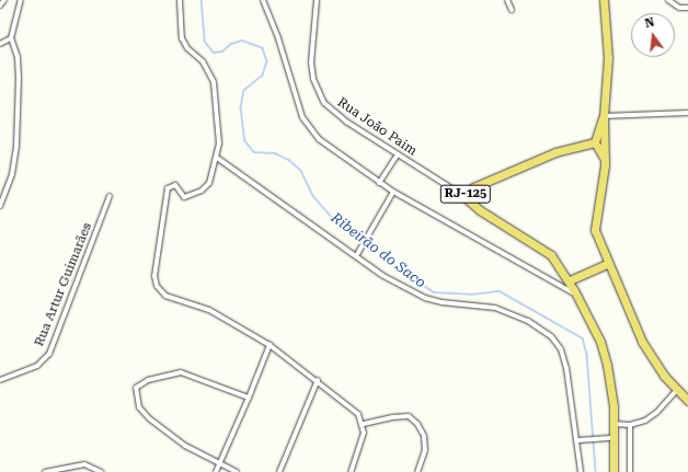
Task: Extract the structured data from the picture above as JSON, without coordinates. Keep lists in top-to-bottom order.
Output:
{
  "streets": {
    "main road": ["RJ-125"],
    "street": ["Rua João Paim", "Rua Artur Guimarães"]
  },
  "crossings": [
    ["Rua João Paim", "RJ-125"]
  ],
  "water": ["Ribeirão do Saco"],
  "north": "top"
}
